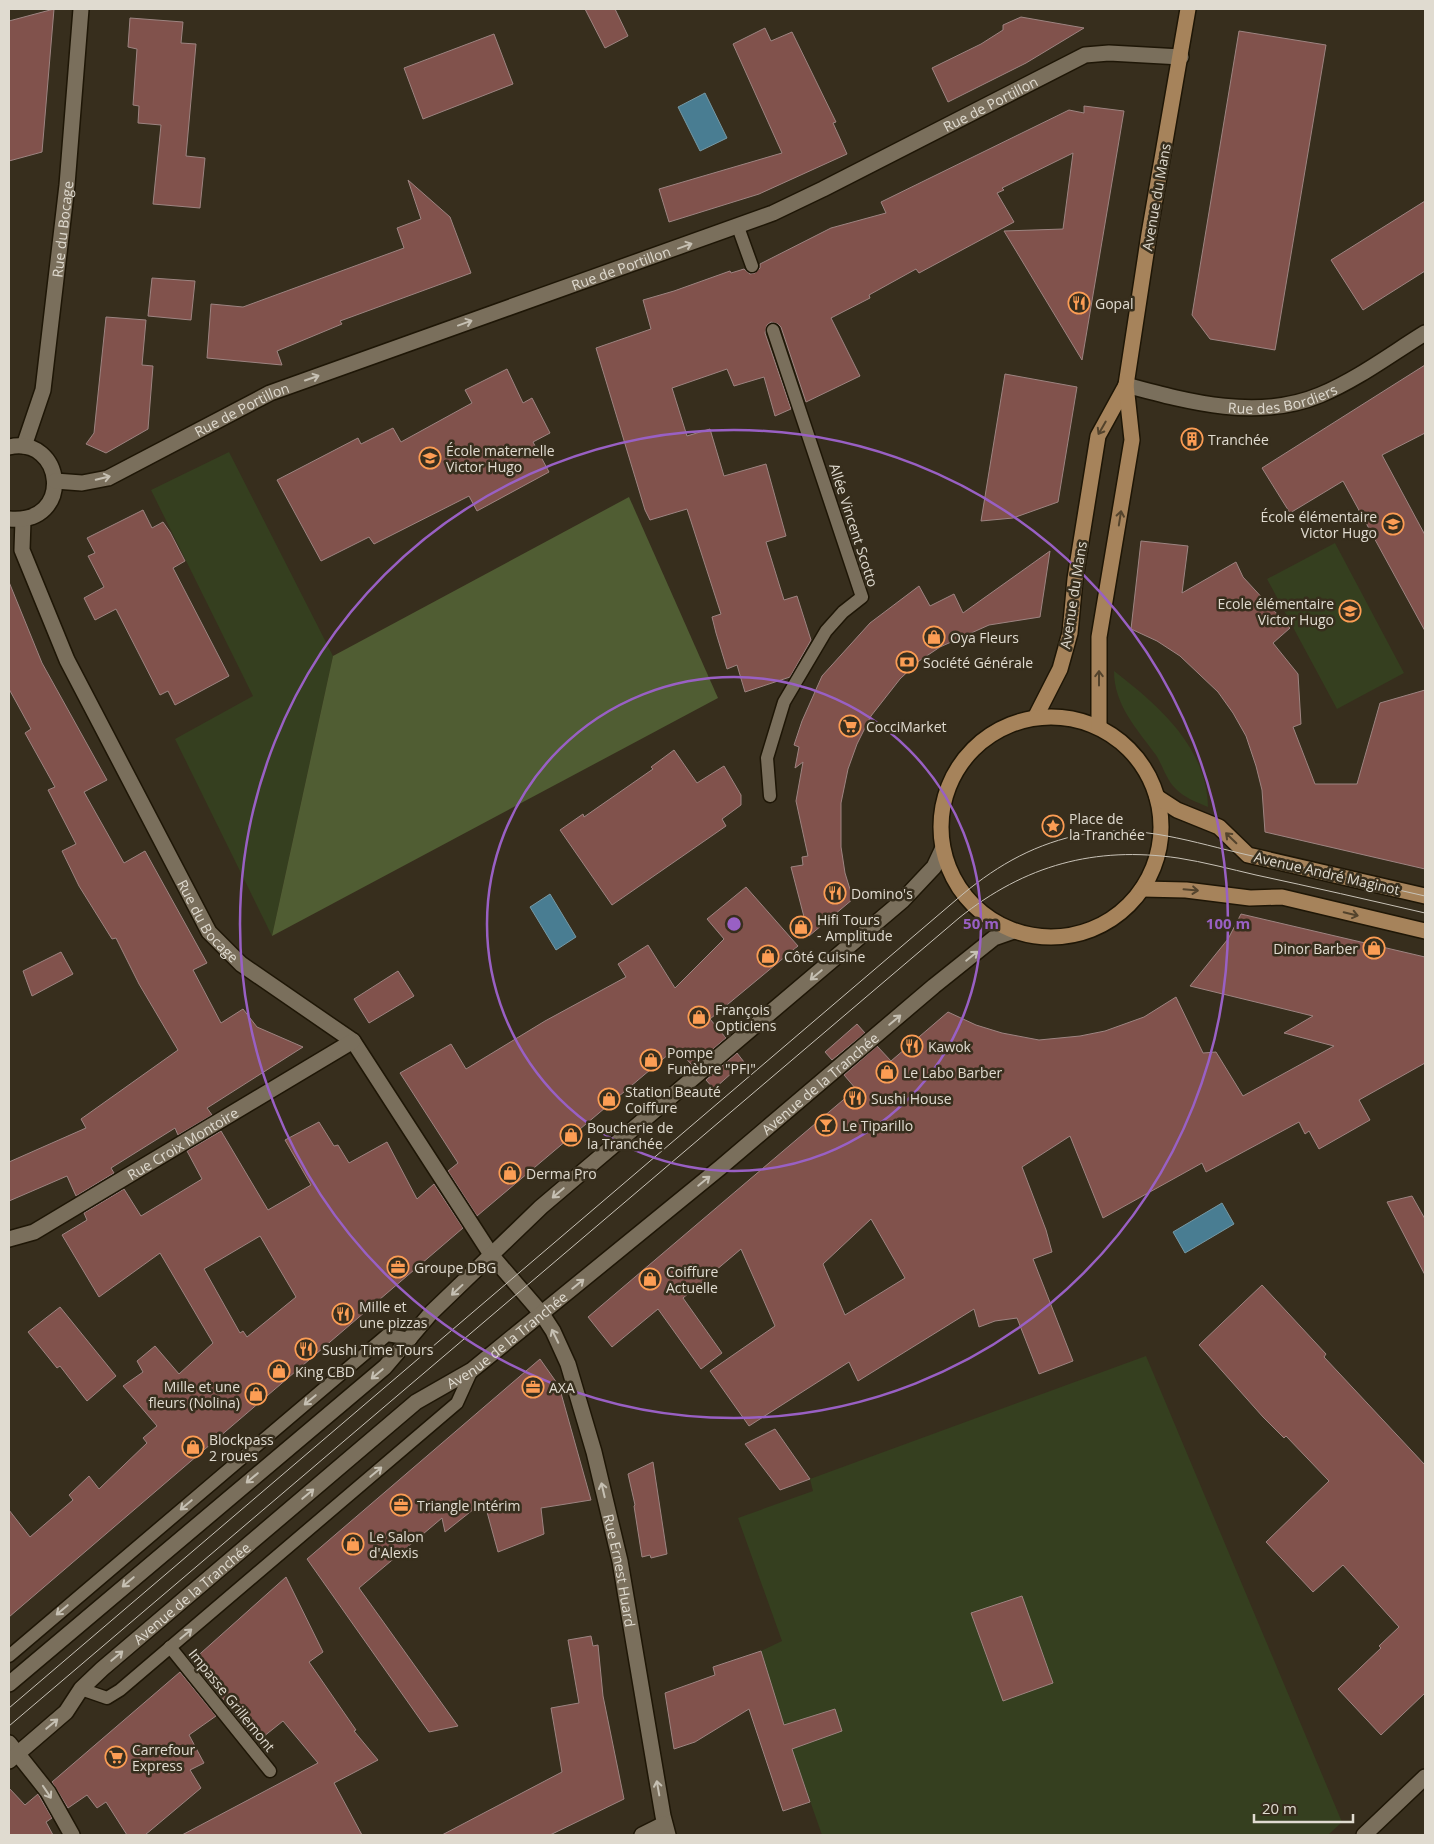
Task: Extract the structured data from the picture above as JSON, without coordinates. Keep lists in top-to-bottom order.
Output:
{
  "streets": {
    "main road": ["Avenue du Mans", "Avenue André Maginot"],
    "street": [
      "Rue de Portillon",
      "Rue du Bocage",
      "Rue des Bordiers",
      "Avenue de la Tranchée",
      "Rue Croix Montoire",
      "Rue Ernest Huard"
    ],
    "lane": ["Allée Vincent Scotto", "Impasse Grillemont"]
  },
  "crossings": [
    ["Rue de Portillon", "Avenue du Mans"],
    ["Avenue du Mans", "Rue des Bordiers"],
    ["Rue du Bocage", "Rue Croix Montoire"],
    ["Rue du Bocage", "Rue Ernest Huard"],
    ["Avenue de la Tranchée", "Rue Ernest Huard"]
  ],
  "one_way": ["Rue de Portillon", "Rue Ernest Huard"],
  "places": {
    "restaurant": [
      "Gopal",
      "Domino's",
      "Kawok",
      "Sushi House",
      "Mille et une pizzas",
      "Sushi Time Tours"
    ],
    "building": ["Tranchée"],
    "school or university": ["École maternelle Victor Hugo", "École élémentaire Victor Hugo", "Ecole élémentaire Victor Hugo"],
    "shop": [
      "Oya Fleurs",
      "Hifi Tours - Amplitude",
      "Dinor Barber",
      "Côté Cuisine",
      "François Opticiens",
      "Pompe Funèbre \"PFI\"",
      "Le Labo Barber",
      "Station Beauté Coiffure",
      "Boucherie de la Tranchée",
      "Derma Pro",
      "Coiffure Actuelle",
      "King CBD",
      "Mille et une fleurs (Nolina)",
      "Blockpass 2 roues",
      "Le Salon d'Alexis"
    ],
    "bank": ["Société Générale"],
    "supermarket": ["CocciMarket", "Carrefour Express"],
    "place": ["Place de la Tranchée"],
    "bar": ["Le Tiparillo"],
    "office": ["Groupe DBG", "AXA", "Triangle Intérim"]
  },
  "scale_bar": "20 m",
  "rings": ["50 m", "100 m"]
}
